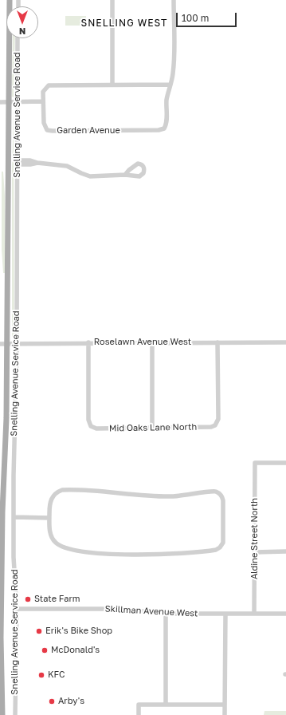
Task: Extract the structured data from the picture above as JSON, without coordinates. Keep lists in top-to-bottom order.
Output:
{
  "streets": {
    "street": [
      "Snelling Avenue Service Road",
      "Garden Avenue",
      "Roselawn Avenue West",
      "Mid Oaks Lane North",
      "Aldine Street North",
      "Skillman Avenue West"
    ]
  },
  "crossings": [
    ["Snelling Avenue Service Road", "Roselawn Avenue West"],
    ["Snelling Avenue Service Road", "Skillman Avenue West"],
    ["Roselawn Avenue West", "Mid Oaks Lane North"],
    ["Aldine Street North", "Skillman Avenue West"]
  ],
  "districts": ["SNELLING WEST"],
  "places": [
    "State Farm",
    "Erik's Bike Shop",
    "McDonald's",
    "KFC",
    "Arby's"
  ],
  "scale_bar": "100 m",
  "north": "bottom"
}
